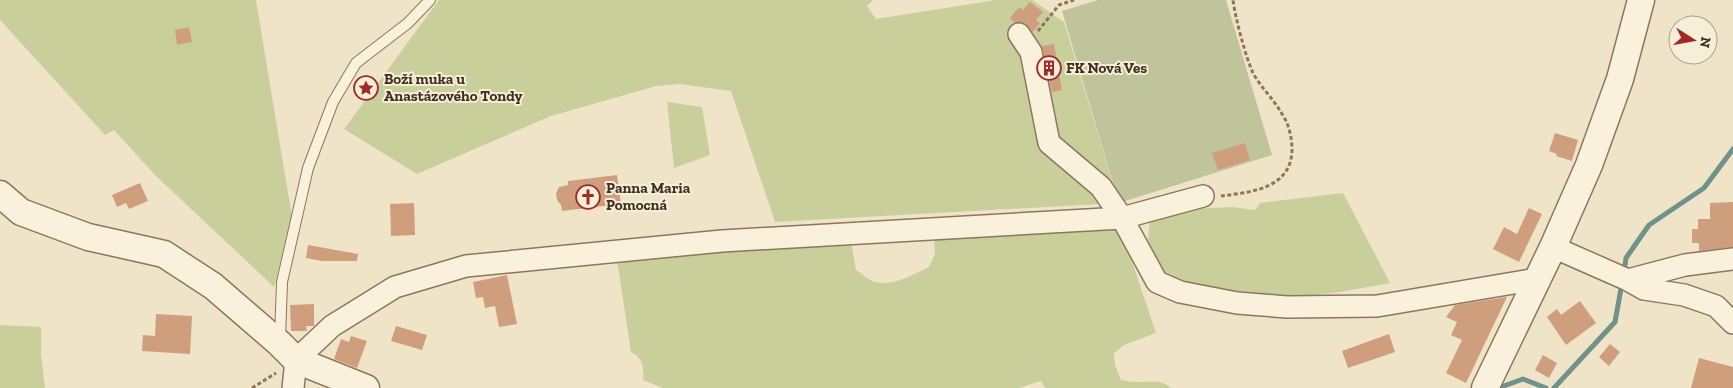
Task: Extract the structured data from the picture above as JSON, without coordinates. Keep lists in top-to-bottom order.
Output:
{
  "places": {
    "building": ["FK Nová Ves"],
    "place": ["Boží muka u Anastázového Tondy"],
    "church": ["Panna Maria Pomocná"]
  },
  "north": "right"
}
